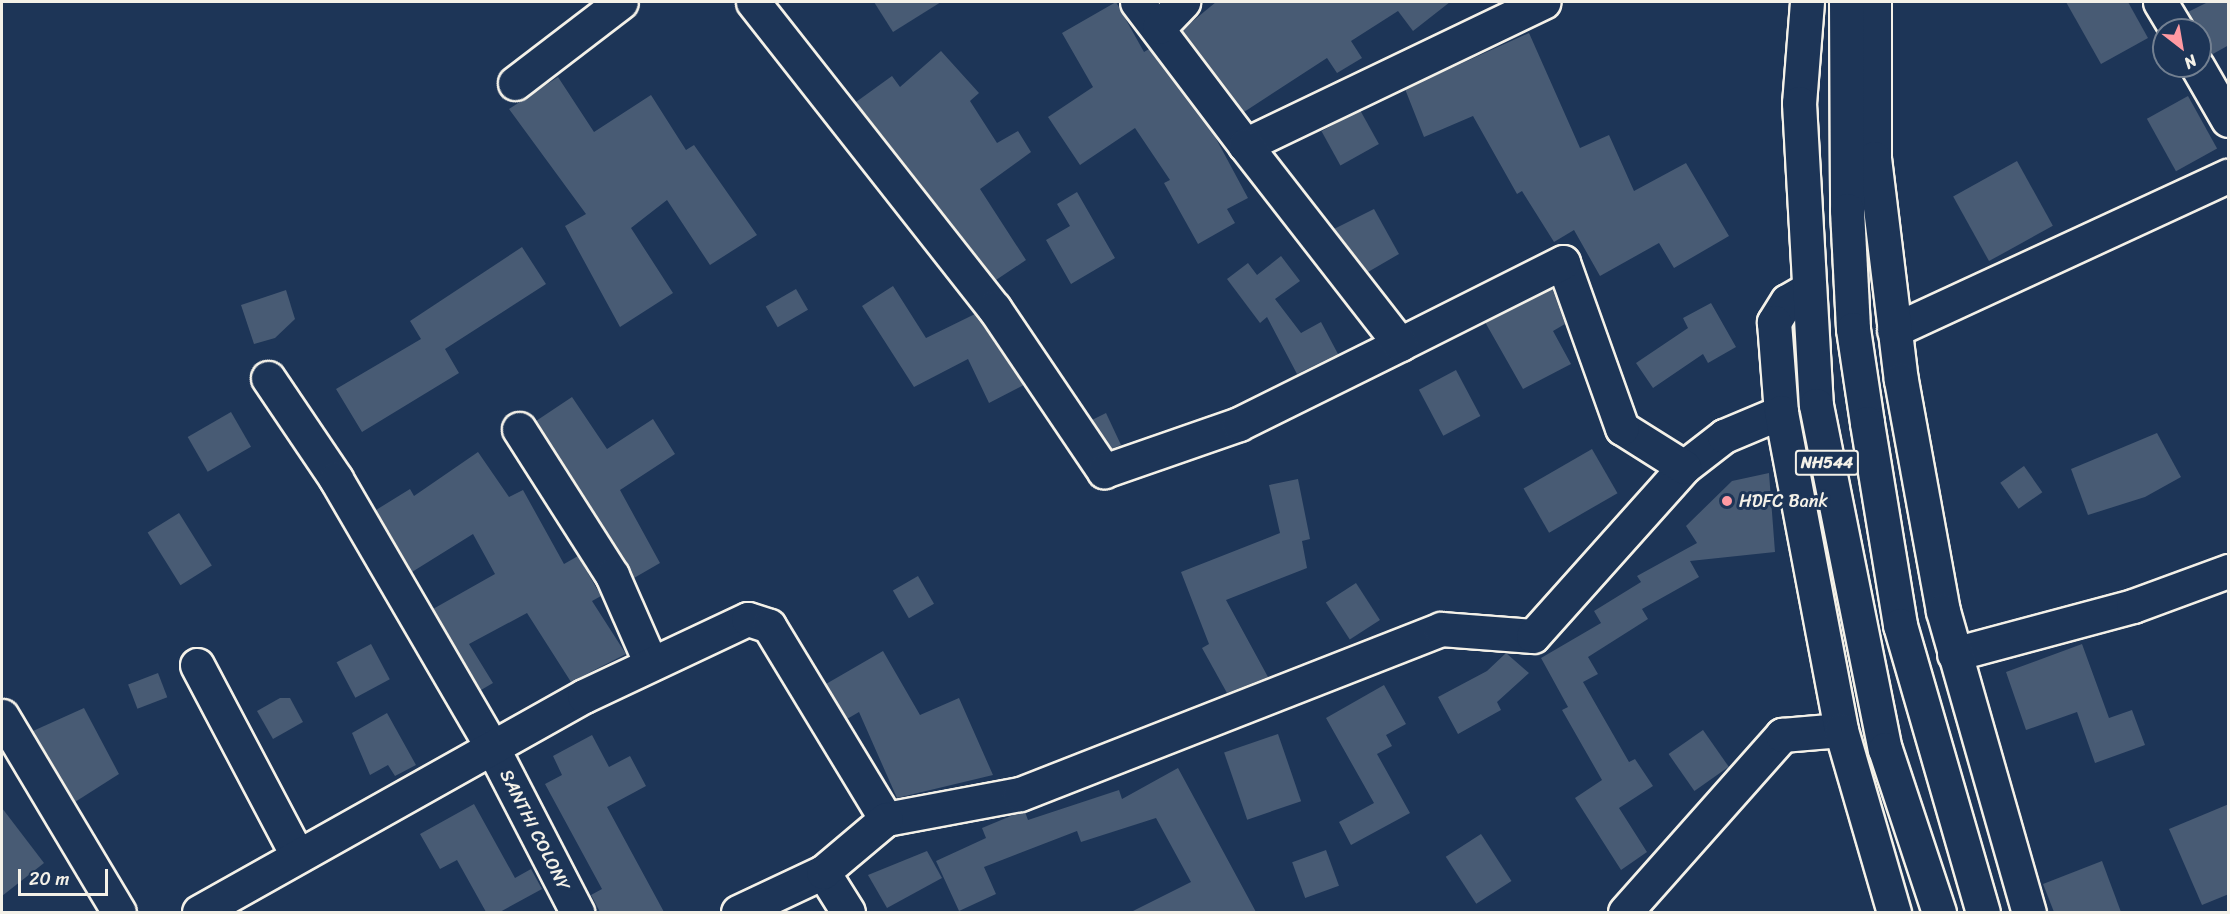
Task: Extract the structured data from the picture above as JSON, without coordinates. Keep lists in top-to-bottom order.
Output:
{
  "streets": {
    "main road": ["NH544", "SANTHI COLONY"]
  },
  "places": ["HDFC Bank"],
  "scale_bar": "20 m",
  "north": "bottom right"
}
